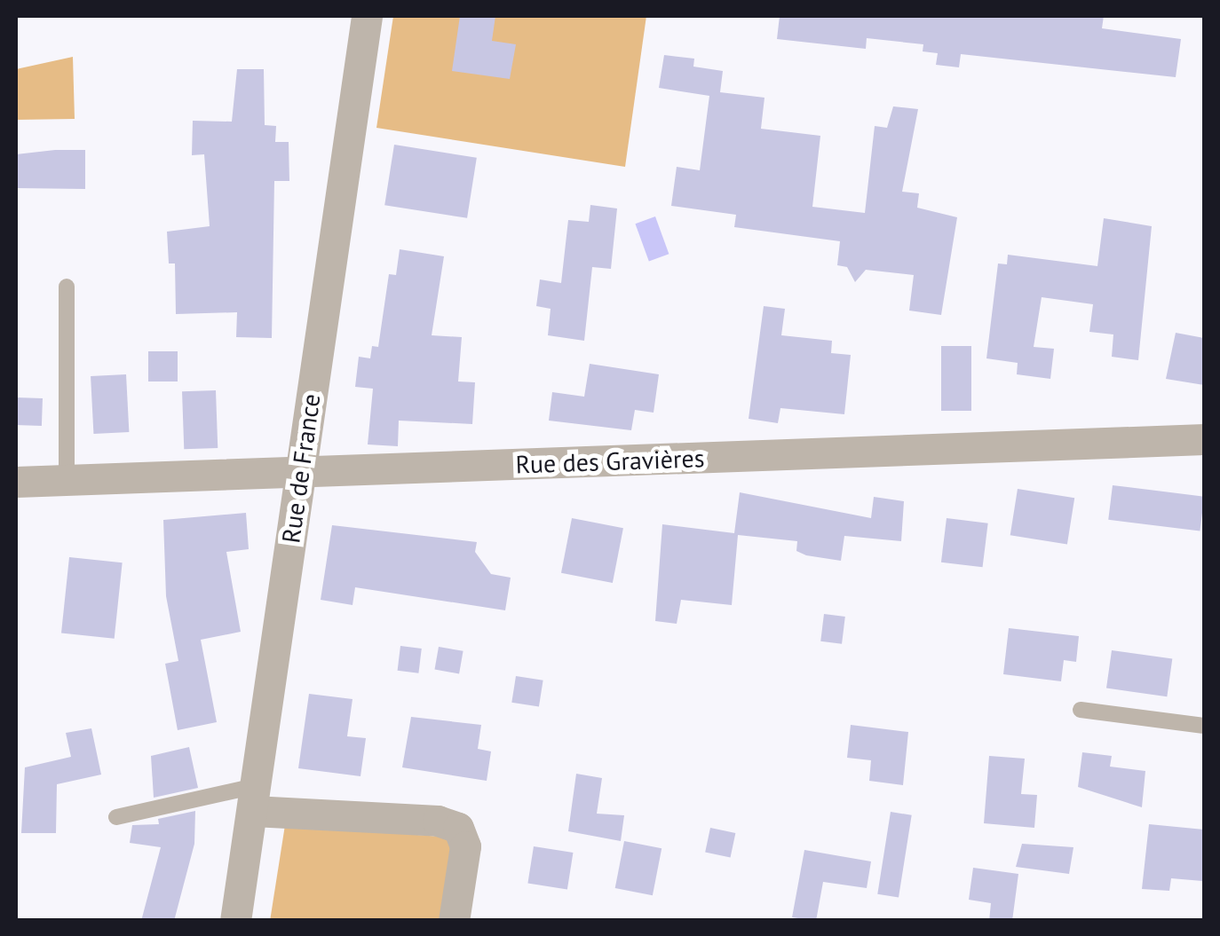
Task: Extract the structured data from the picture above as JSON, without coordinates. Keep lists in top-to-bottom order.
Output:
{
  "streets": {
    "street": ["Rue des Gravières", "Rue de France"]
  },
  "crossings": [
    ["Rue des Gravières", "Rue de France"]
  ]
}
